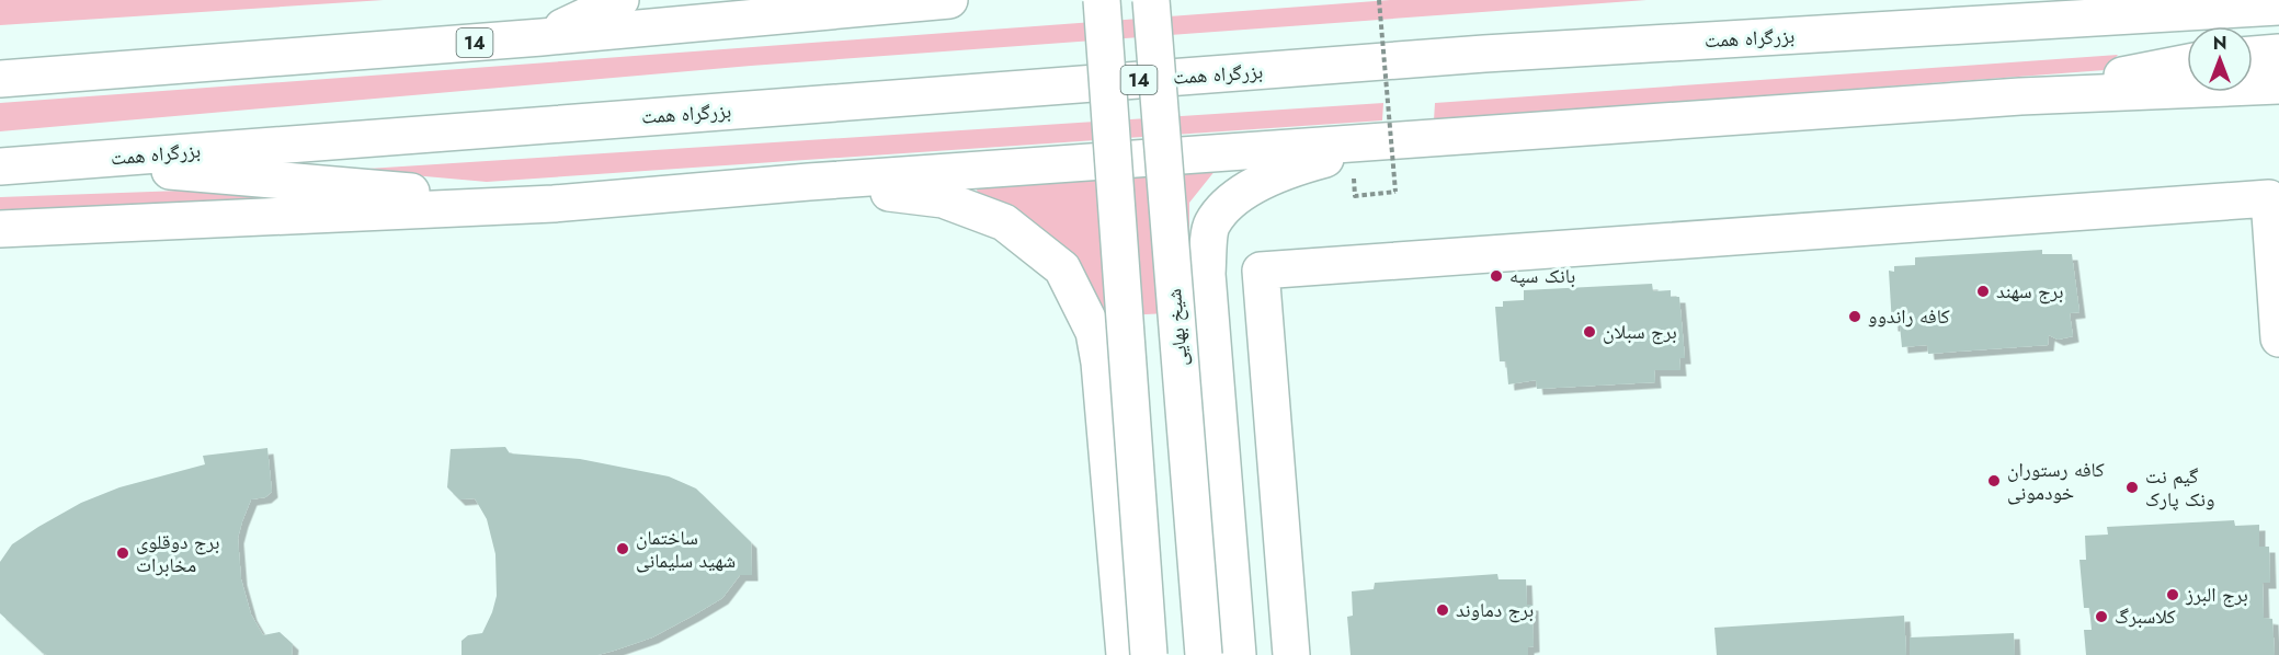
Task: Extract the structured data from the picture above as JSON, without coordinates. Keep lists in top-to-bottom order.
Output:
{
  "streets": {
    "main road": ["بزرگراه همت", "14", "شیخ بهایی"]
  },
  "places": [
    "بانک سپه",
    "برج سهند",
    "کافه راندوو",
    "برج سبلان",
    "کافه رستوران خودمونی",
    "گیم نت ونک پارک",
    "ساختمان شهید سلیمانی",
    "برج دوقلوی مخابرات",
    "برج البرز",
    "برج دماوند",
    "کلاسبرگ"
  ],
  "north": "top"
}
